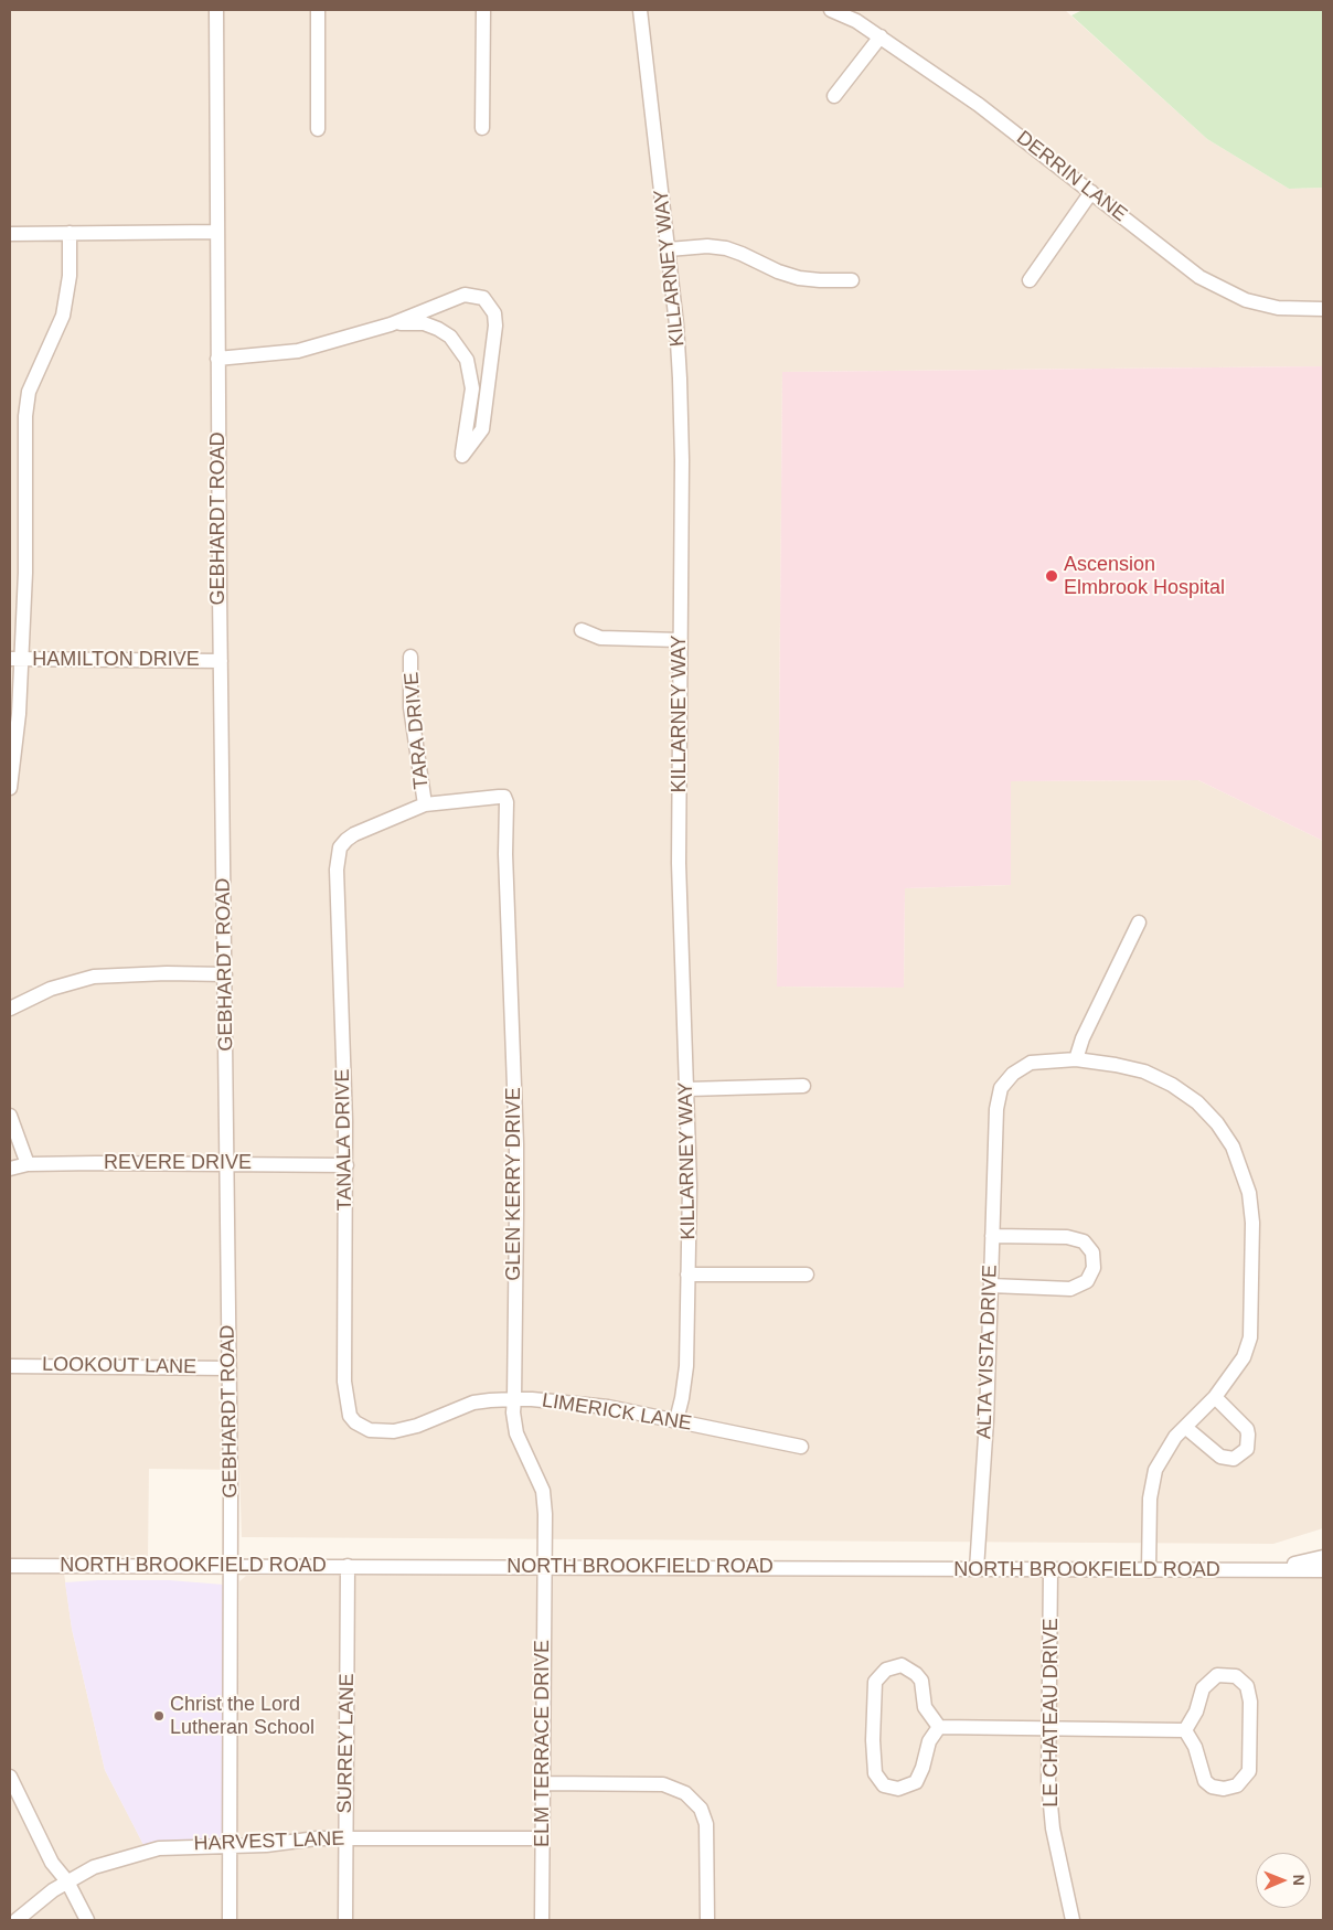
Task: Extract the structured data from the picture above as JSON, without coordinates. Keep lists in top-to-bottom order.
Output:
{
  "streets": {
    "street": [
      "DERRIN LANE",
      "KILLARNEY WAY",
      "GEBHARDT ROAD",
      "HAMILTON DRIVE",
      "TARA DRIVE",
      "TANALA DRIVE",
      "REVERE DRIVE",
      "GLEN KERRY DRIVE",
      "ALTA VISTA DRIVE",
      "LOOKOUT LANE",
      "LIMERICK LANE",
      "NORTH BROOKFIELD ROAD",
      "LE CHATEAU DRIVE",
      "SURREY LANE",
      "ELM TERRACE DRIVE",
      "HARVEST LANE"
    ]
  },
  "crossings": [
    ["KILLARNEY WAY", "LIMERICK LANE"],
    ["GEBHARDT ROAD", "HAMILTON DRIVE"],
    ["GEBHARDT ROAD", "REVERE DRIVE"],
    ["GEBHARDT ROAD", "LOOKOUT LANE"],
    ["GEBHARDT ROAD", "NORTH BROOKFIELD ROAD"],
    ["GEBHARDT ROAD", "HARVEST LANE"],
    ["TARA DRIVE", "TANALA DRIVE"],
    ["TARA DRIVE", "GLEN KERRY DRIVE"],
    ["TANALA DRIVE", "REVERE DRIVE"],
    ["TANALA DRIVE", "GLEN KERRY DRIVE"],
    ["TANALA DRIVE", "LIMERICK LANE"],
    ["GLEN KERRY DRIVE", "LIMERICK LANE"],
    ["GLEN KERRY DRIVE", "NORTH BROOKFIELD ROAD"],
    ["GLEN KERRY DRIVE", "ELM TERRACE DRIVE"],
    ["ALTA VISTA DRIVE", "NORTH BROOKFIELD ROAD"],
    ["NORTH BROOKFIELD ROAD", "LE CHATEAU DRIVE"],
    ["NORTH BROOKFIELD ROAD", "SURREY LANE"],
    ["NORTH BROOKFIELD ROAD", "ELM TERRACE DRIVE"],
    ["SURREY LANE", "HARVEST LANE"],
    ["ELM TERRACE DRIVE", "HARVEST LANE"]
  ],
  "places": ["Ascension Elmbrook Hospital", "Christ the Lord Lutheran School"],
  "north": "right"
}
